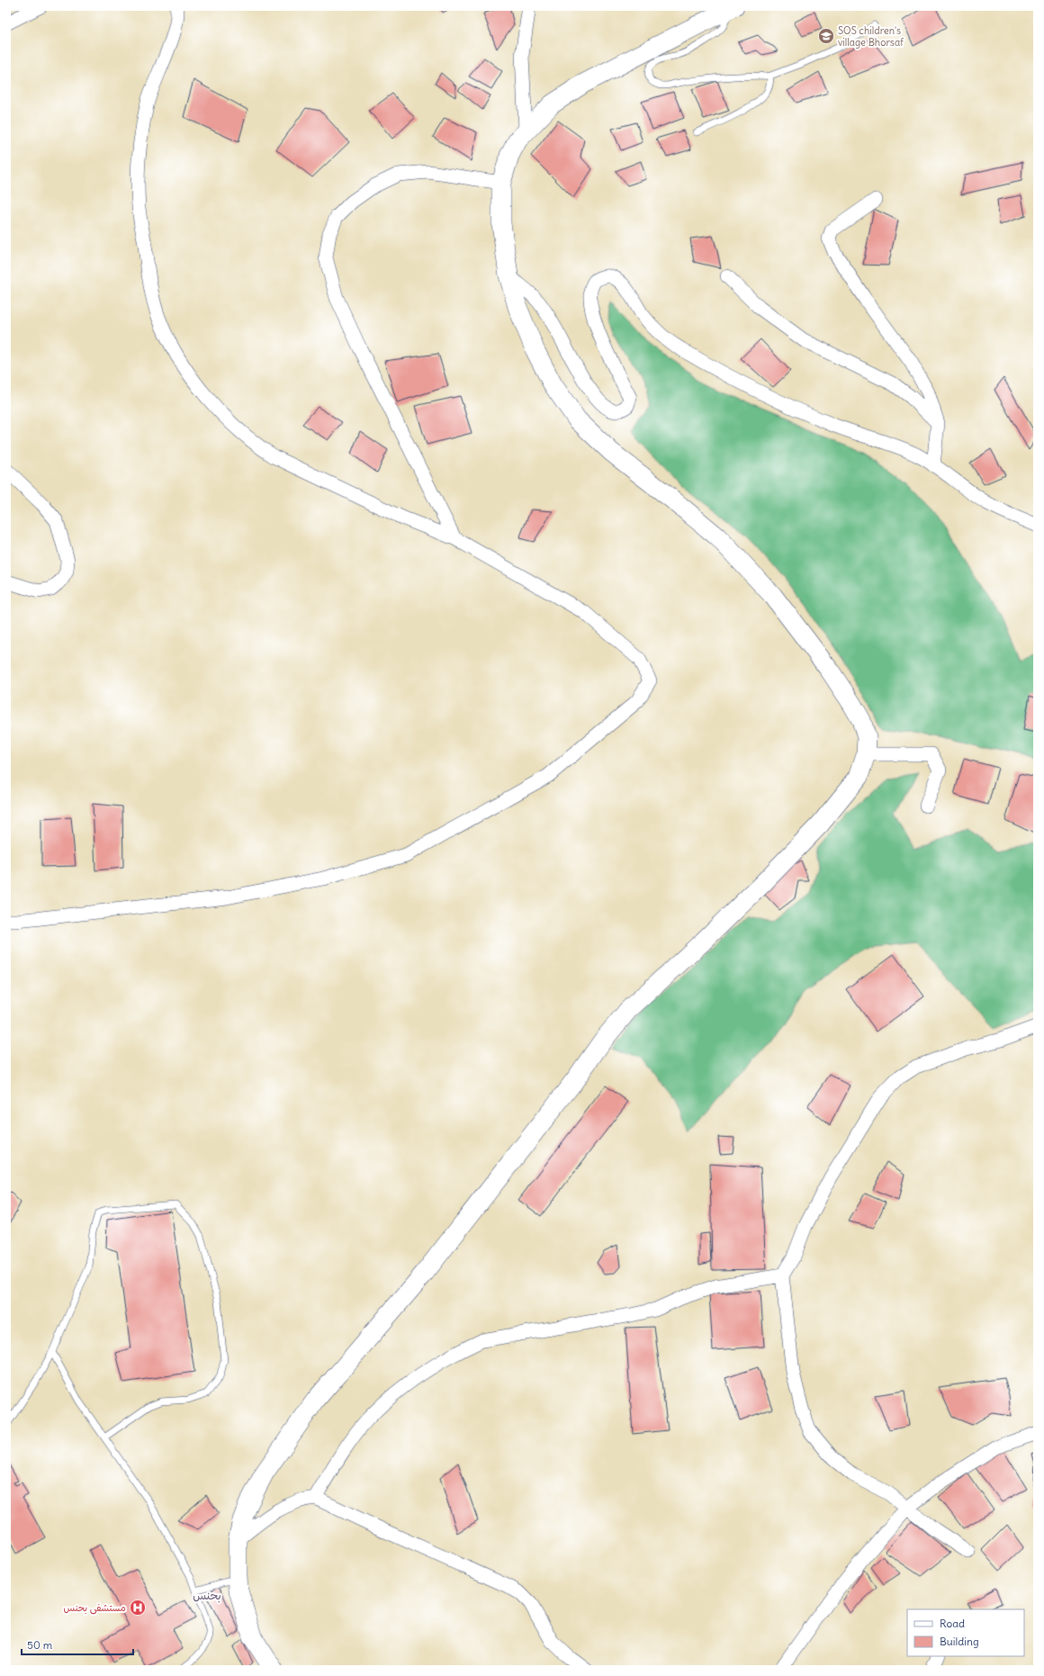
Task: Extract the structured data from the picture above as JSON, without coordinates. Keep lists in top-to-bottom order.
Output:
{
  "districts": ["بحنس"],
  "places": {
    "school or university": ["SOS children's village Bhorsaf"],
    "hospital": ["مستشفى بحنس"]
  },
  "legend": ["Road", "Building"],
  "scale_bar": "50 m"
}
